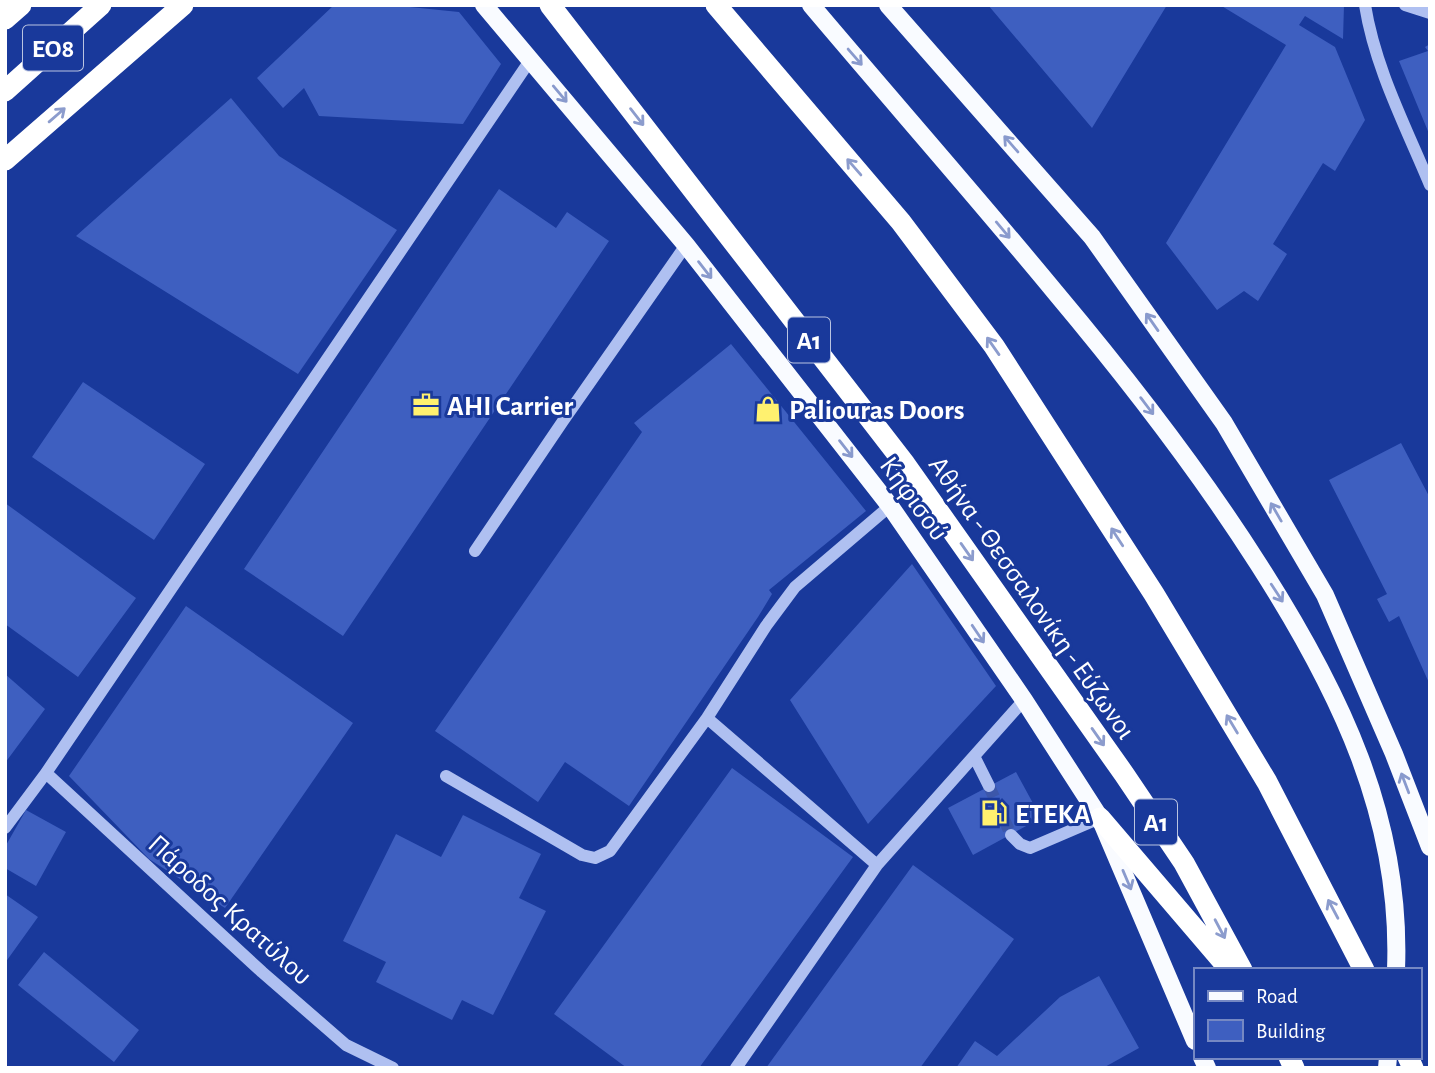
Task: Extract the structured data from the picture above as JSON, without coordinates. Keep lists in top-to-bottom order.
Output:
{
  "streets": {
    "highway": ["ΕΟ8", "Α1", "Αθήνα - Θεσσαλονίκη - Εύζωνοι"],
    "main road": ["Κηφισού"],
    "street": ["Πάροδος Κρατύλου"]
  },
  "one_way": ["Κηφισού"],
  "places": {
    "office": ["AHI Carrier"],
    "shop": ["Paliouras Doors"],
    "fuel station": ["ΕΤΕΚΑ"]
  },
  "legend": ["Road", "Building"]
}
